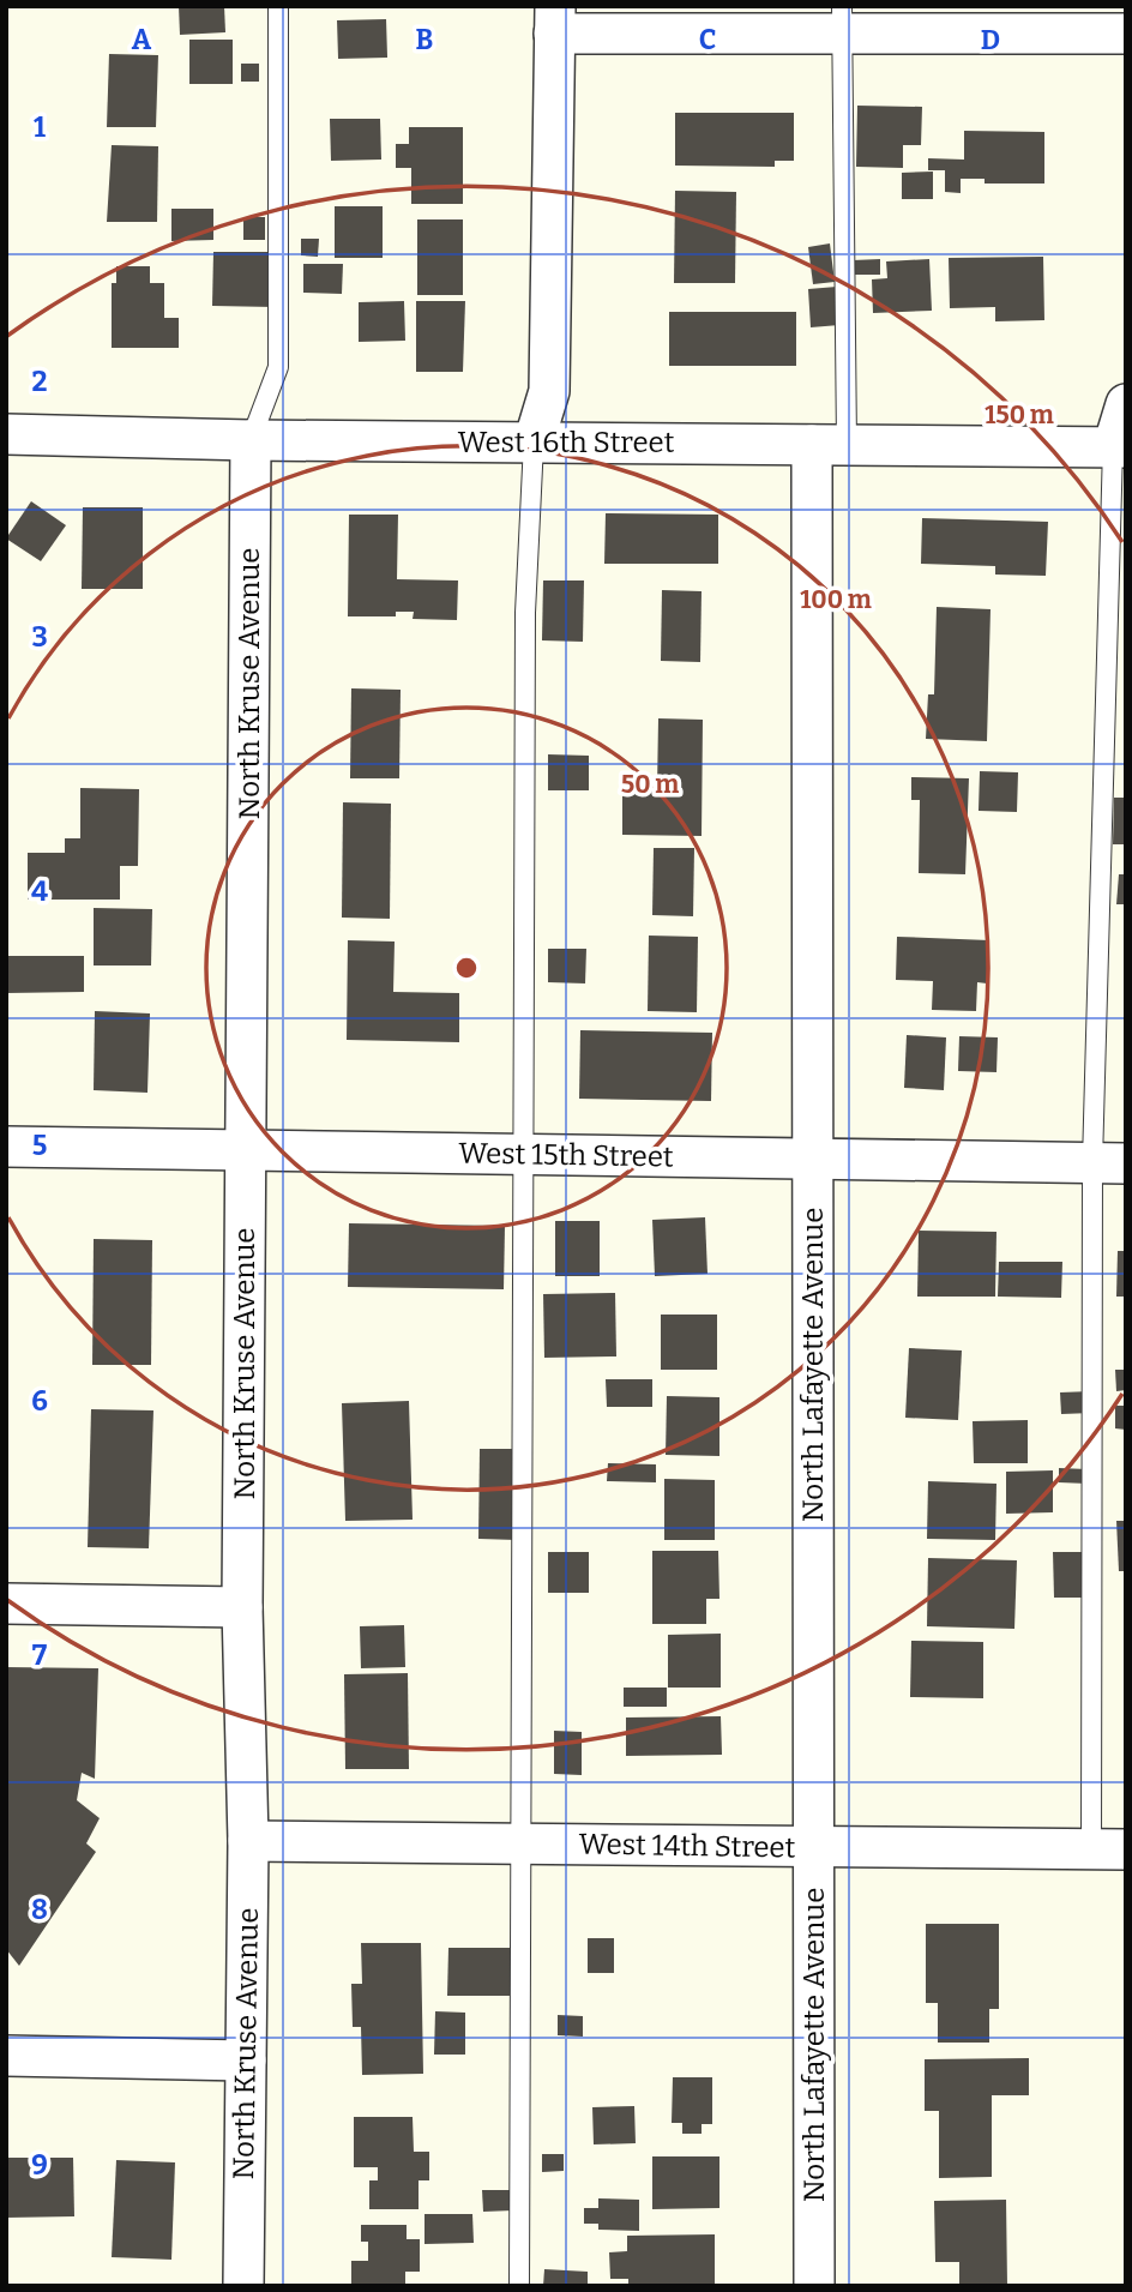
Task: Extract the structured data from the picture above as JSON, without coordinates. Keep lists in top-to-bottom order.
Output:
{
  "streets": {
    "street": [
      "West 16th Street",
      "North Kruse Avenue",
      "West 15th Street",
      "North Lafayette Avenue",
      "West 14th Street"
    ]
  },
  "crossings": [
    ["West 16th Street", "North Kruse Avenue"],
    ["West 16th Street", "North Lafayette Avenue"],
    ["North Kruse Avenue", "West 15th Street"],
    ["North Kruse Avenue", "West 14th Street"],
    ["West 15th Street", "North Lafayette Avenue"],
    ["North Lafayette Avenue", "West 14th Street"]
  ],
  "grid": {
    "columns": [
      "A",
      "B",
      "C",
      "D"
    ],
    "rows": [
      "1",
      "2",
      "3",
      "4",
      "5",
      "6",
      "7",
      "8",
      "9"
    ]
  },
  "rings": ["150 m", "100 m", "50 m"]
}
